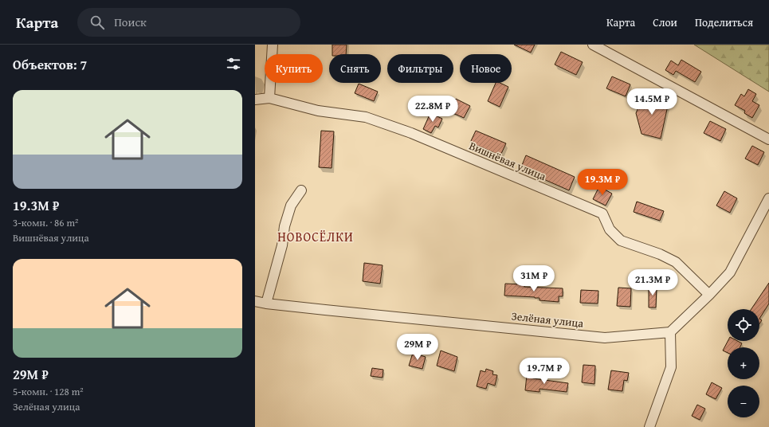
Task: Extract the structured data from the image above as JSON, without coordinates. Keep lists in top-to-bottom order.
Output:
{
  "streets": {
    "street": ["Вишнёвая улица", "Зелёная улица"]
  },
  "districts": ["НОВОСЁЛКИ"],
  "page": {
    "header": "Карта",
    "search": "Поиск",
    "nav": ["Карта", "Слои", "Поделиться"],
    "heading": "Объектов: 7",
    "chip": [
      "Купить",
      "Снять",
      "Фильтры",
      "Новое"
    ],
    "list": [
      {
        "name": "19.3M ₽",
        "note": "3-комн. · 86 m² · Вишнёвая улица"
      },
      {
        "name": "29M ₽",
        "note": "5-комн. · 128 m² · Зелёная улица"
      }
    ],
    "price": [
      "14.5M ₽",
      "22.8M ₽",
      "19.3M ₽",
      "31M ₽",
      "21.3M ₽",
      "29M ₽",
      "19.7M ₽"
    ],
    "map_buttons": ["+", "−"]
  }
}
